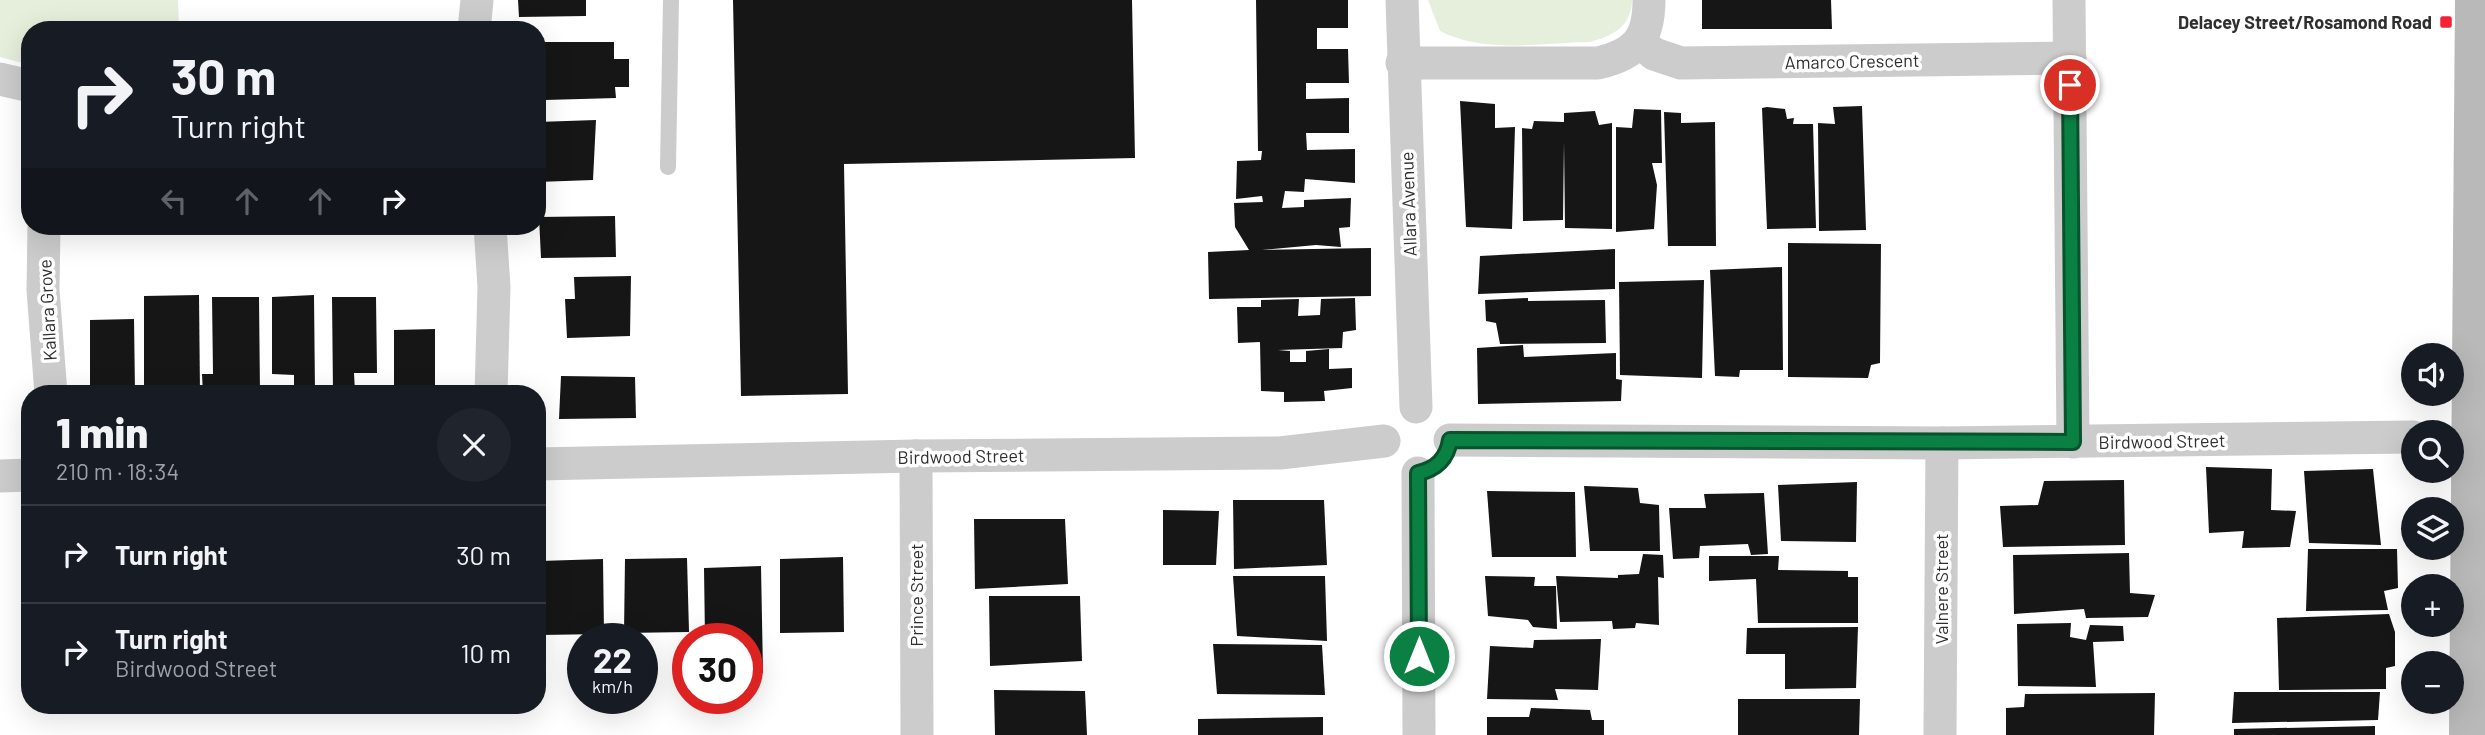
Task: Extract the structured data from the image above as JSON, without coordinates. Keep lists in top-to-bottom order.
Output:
{
  "streets": {
    "street": [
      "Amarco Crescent",
      "Allara Avenue",
      "Kallara Grove",
      "Birdwood Street",
      "Valnere Street",
      "Prince Street"
    ]
  },
  "crossings": [
    ["Allara Avenue", "Birdwood Street"],
    ["Birdwood Street", "Valnere Street"],
    ["Birdwood Street", "Prince Street"]
  ],
  "places": {
    "transit": ["Delacey Street/Rosamond Road"]
  },
  "page": {
    "turn": ["30 m", "Turn right"],
    "map_buttons": ["+", "−"],
    "heading": ["1 min", "210 m · 18:34"],
    "list": [
      {
        "name": "Turn right",
        "value": "30 m"
      },
      {
        "name": "Turn right",
        "note": "Birdwood Street",
        "value": "10 m"
      }
    ],
    "speed": "22 km/h",
    "limit": "30"
  }
}
